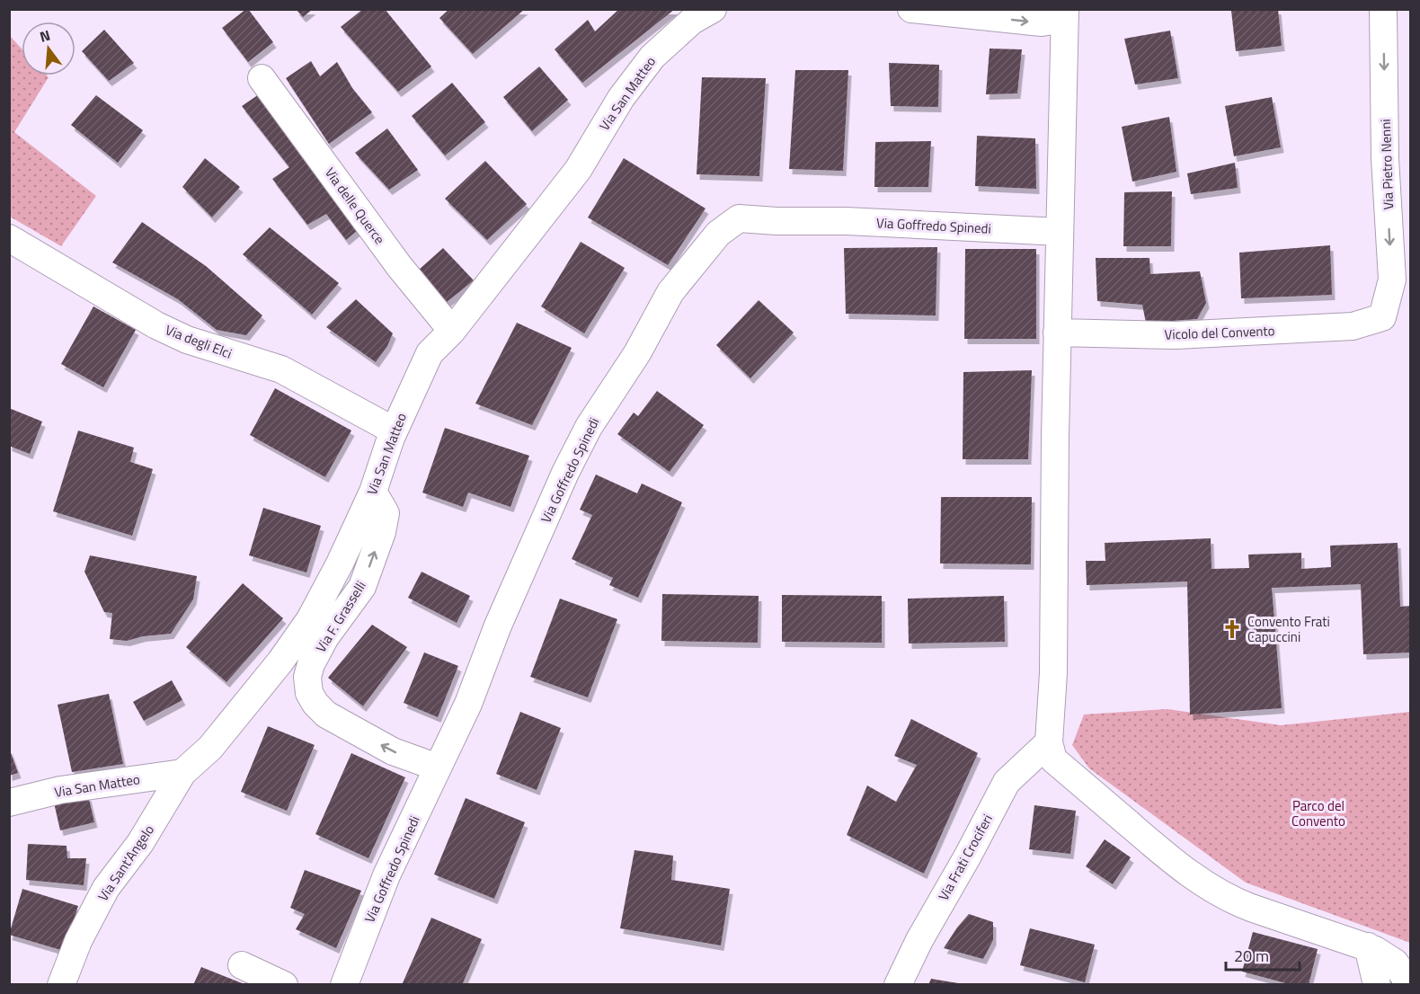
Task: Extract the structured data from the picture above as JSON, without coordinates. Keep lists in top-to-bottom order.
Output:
{
  "streets": {
    "street": [
      "Via San Matteo",
      "Via Pietro Nenni",
      "Via delle Querce",
      "Via Goffredo Spinedi",
      "Vicolo del Convento",
      "Via degli Elci",
      "Via F. Grasselli",
      "Via Frati Crociferi",
      "Via Sant'Angelo"
    ]
  },
  "crossings": [
    ["Via San Matteo", "Via delle Querce"],
    ["Via San Matteo", "Via degli Elci"],
    ["Via San Matteo", "Via F. Grasselli"],
    ["Via San Matteo", "Via Sant'Angelo"],
    ["Via Pietro Nenni", "Vicolo del Convento"],
    ["Via Goffredo Spinedi", "Via F. Grasselli"]
  ],
  "one_way": ["Via Pietro Nenni"],
  "parks": ["Parco del Convento"],
  "places": {
    "church": ["Convento Frati Capuccini"]
  },
  "scale_bar": "20 m",
  "north": "top"
}
